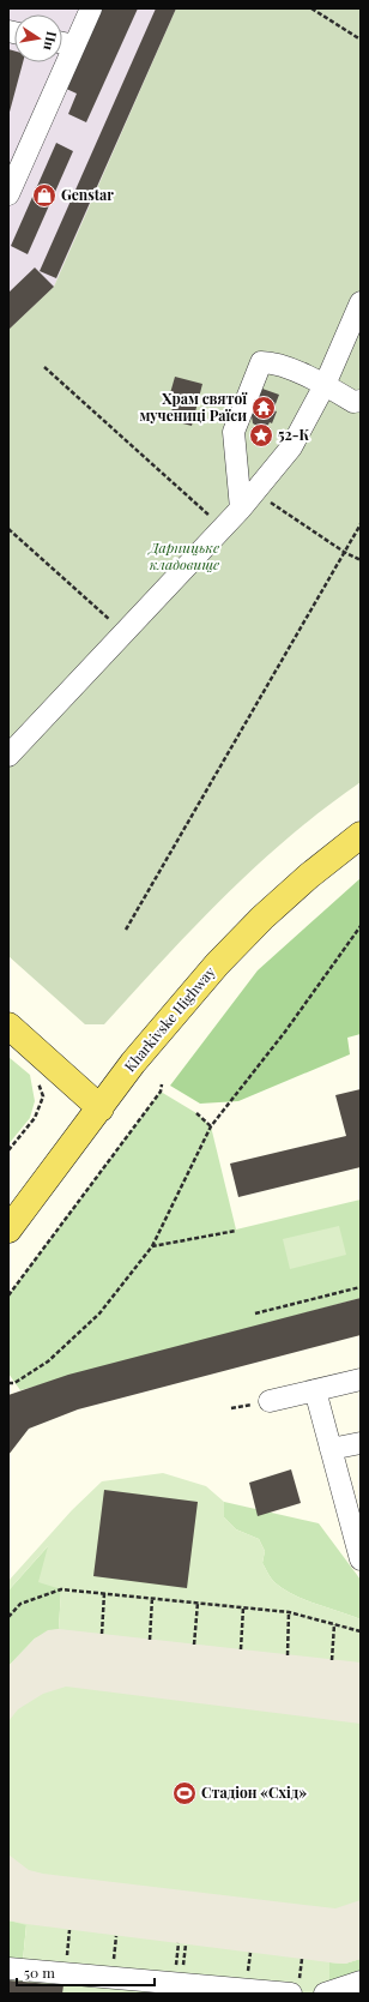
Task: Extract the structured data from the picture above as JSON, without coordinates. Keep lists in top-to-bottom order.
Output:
{
  "streets": {
    "main road": ["Kharkivske Highway"]
  },
  "parks": ["Дарницьке кладовище"],
  "places": {
    "shop": ["Genstar"],
    "temple": ["Храм святої мучениці Раїси"],
    "place": ["52-К"],
    "sports": ["Стадіон «Схід»"]
  },
  "scale_bar": "50 m",
  "north": "right"
}
